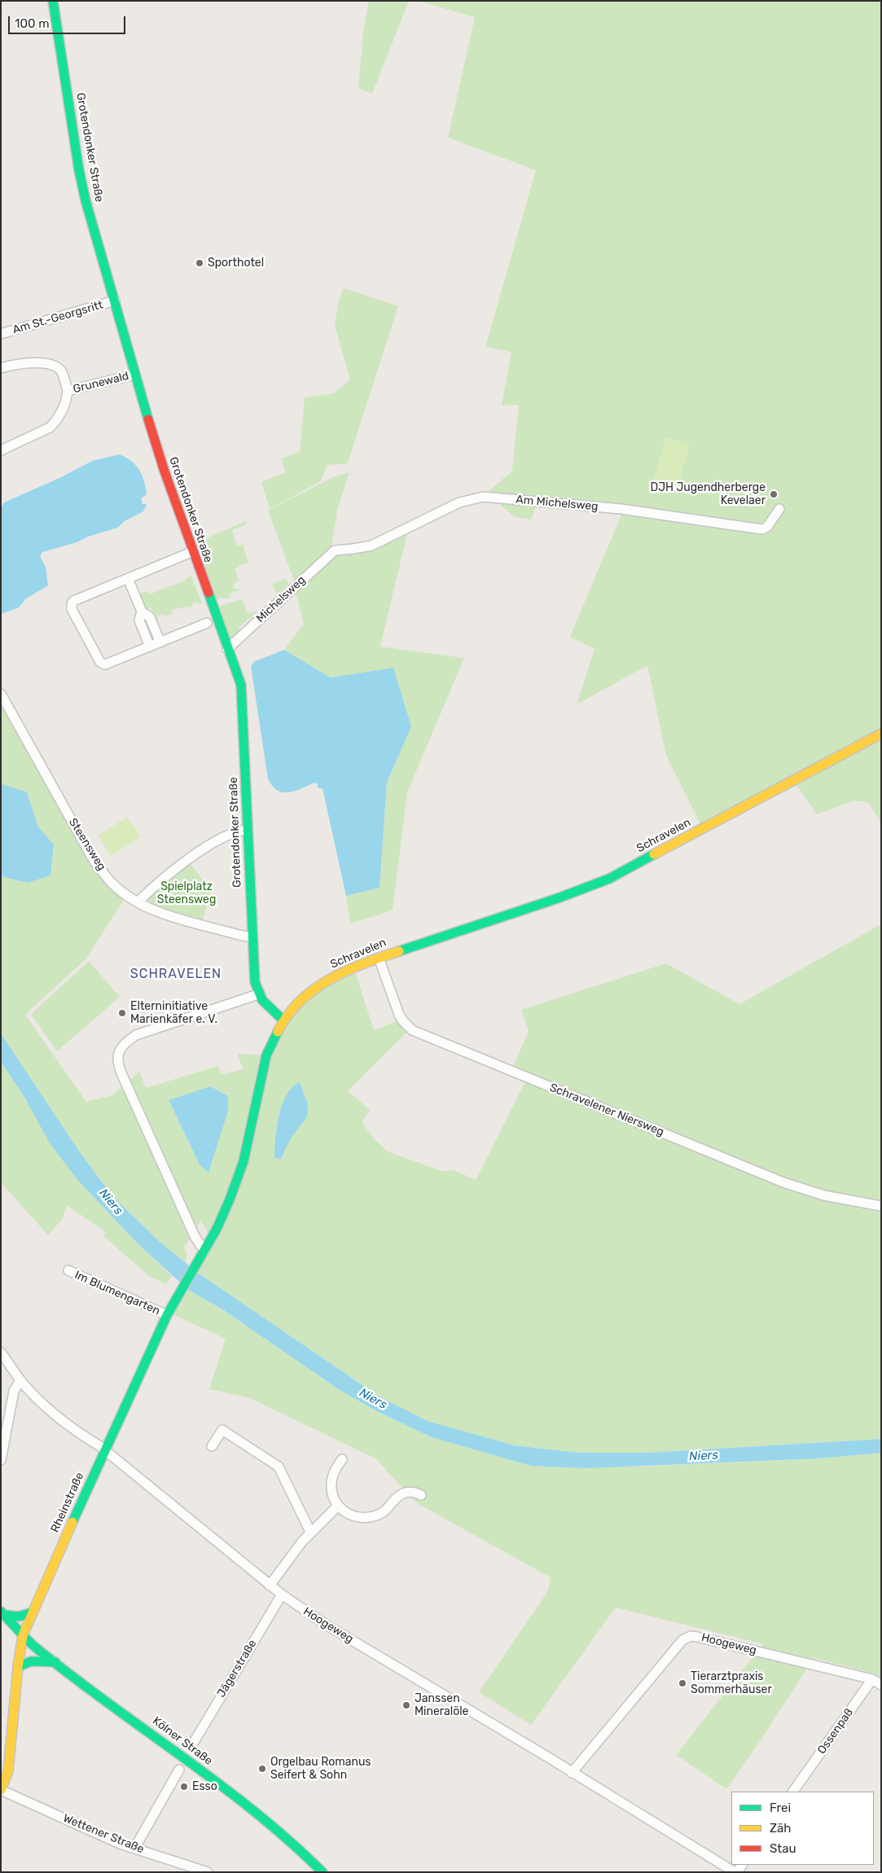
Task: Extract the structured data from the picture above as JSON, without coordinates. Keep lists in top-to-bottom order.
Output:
{
  "streets": {
    "main road": [
      "Grotendonker Straße",
      "Schravelen",
      "Rheinstraße",
      "Kölner Straße"
    ],
    "street": [
      "Am St.-Georgsritt",
      "Grunewald",
      "Am Michelsweg",
      "Michelsweg",
      "Steensweg",
      "Schravelener Niersweg",
      "Im Blumengarten",
      "Hoogeweg",
      "Jägerstraße",
      "Ossenpaß",
      "Wettener Straße"
    ]
  },
  "crossings": [
    ["Grotendonker Straße", "Am St.-Georgsritt"],
    ["Grotendonker Straße", "Grunewald"],
    ["Grotendonker Straße", "Michelsweg"],
    ["Grotendonker Straße", "Schravelen"],
    ["Grotendonker Straße", "Steensweg"],
    ["Am Michelsweg", "Michelsweg"],
    ["Schravelen", "Schravelener Niersweg"],
    ["Schravelen", "Rheinstraße"],
    ["Im Blumengarten", "Rheinstraße"],
    ["Rheinstraße", "Hoogeweg"],
    ["Rheinstraße", "Kölner Straße"],
    ["Hoogeweg", "Jägerstraße"],
    ["Hoogeweg", "Ossenpaß"]
  ],
  "districts": ["SCHRAVELEN"],
  "water": ["Niers"],
  "parks": ["Spielplatz Steensweg"],
  "places": [
    "Sporthotel",
    "DJH Jugendherberge Kevelaer",
    "Elterninitiative Marienkäfer e. V.",
    "Tierarztpraxis Sommerhäuser",
    "Janssen Mineralöle",
    "Orgelbau Romanus Seifert & Sohn",
    "Esso"
  ],
  "legend": ["Frei", "Zäh", "Stau"],
  "scale_bar": "100 m"
}
